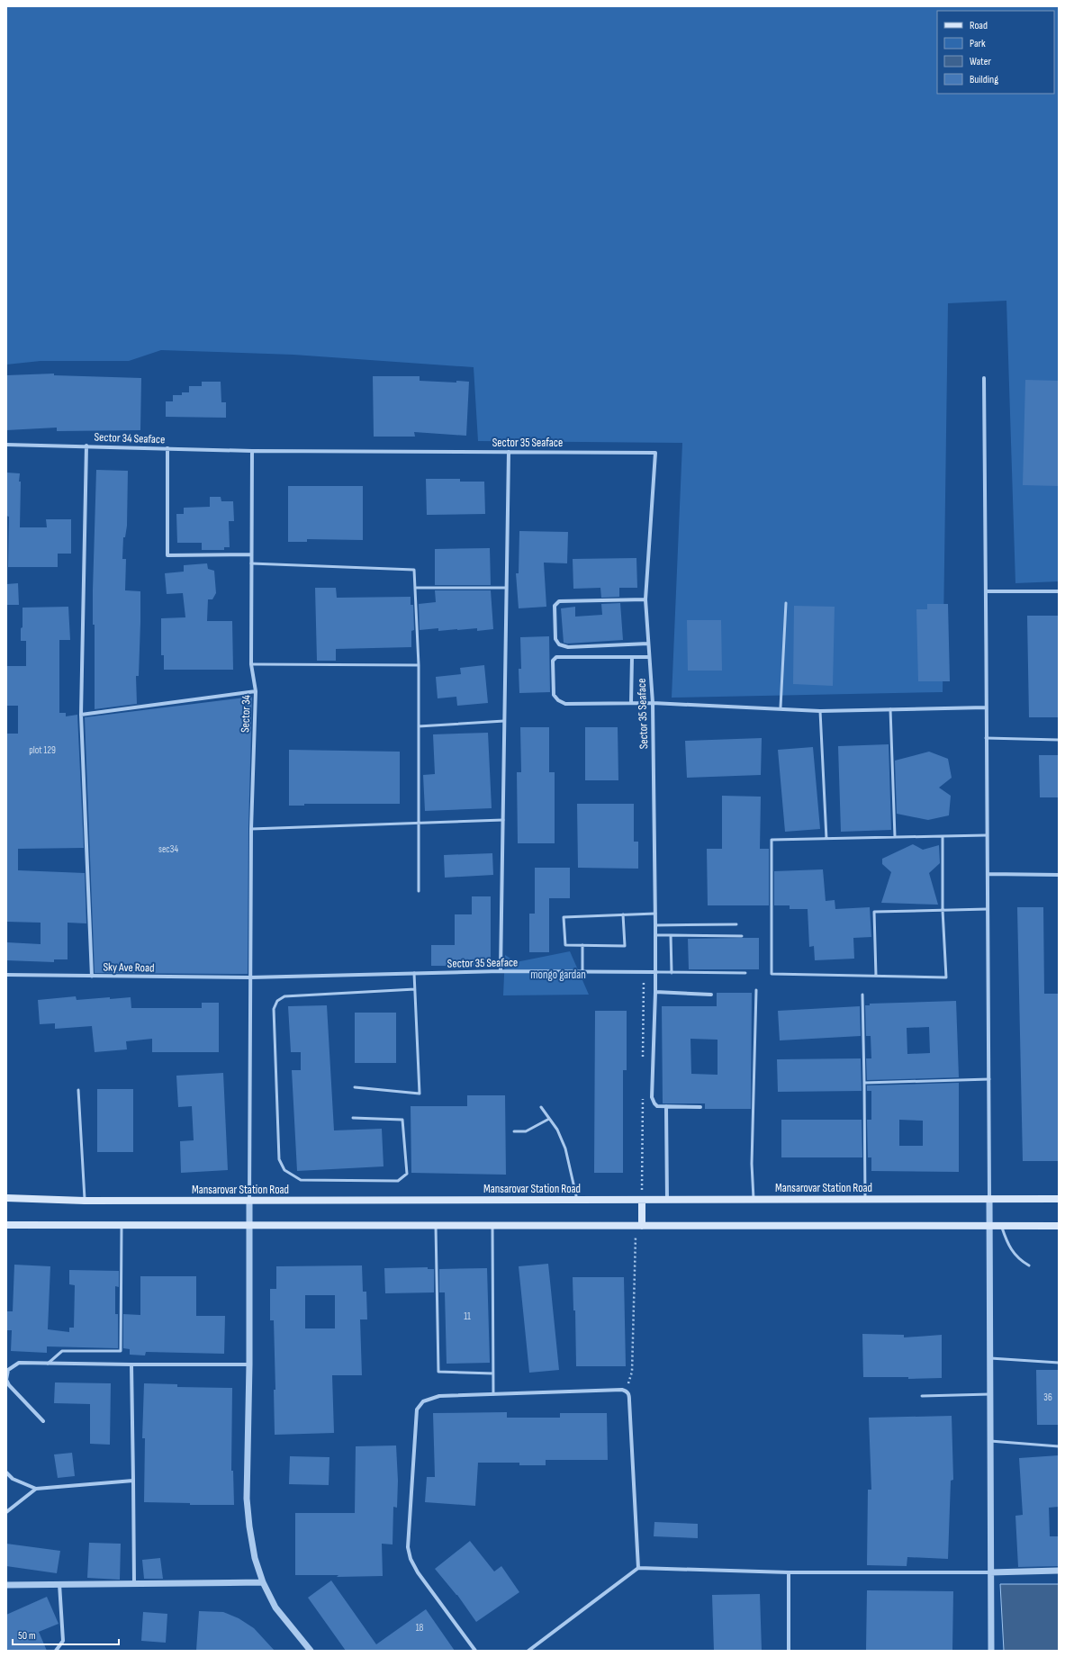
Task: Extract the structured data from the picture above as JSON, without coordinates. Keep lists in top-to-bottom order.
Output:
{
  "streets": {
    "main road": ["Mansarovar Station Road"],
    "street": [
      "Sector 34 Seaface",
      "Sector 35 Seaface",
      "Sector 34",
      "Sky Ave Road"
    ]
  },
  "crossings": [
    ["Sector 34 Seaface", "Sector 35 Seaface"],
    ["Sector 34 Seaface", "Sector 34"],
    ["Sector 35 Seaface", "Sector 34"],
    ["Sector 35 Seaface", "Sky Ave Road"],
    ["Sector 34", "Sky Ave Road"],
    ["Sector 34", "Mansarovar Station Road"]
  ],
  "parks": ["mongo gardan"],
  "house_numbers": [
    "plot 129",
    "sec34",
    "11",
    "36",
    "18"
  ],
  "legend": [
    "Road",
    "Park",
    "Water",
    "Building"
  ],
  "scale_bar": "50 m"
}
